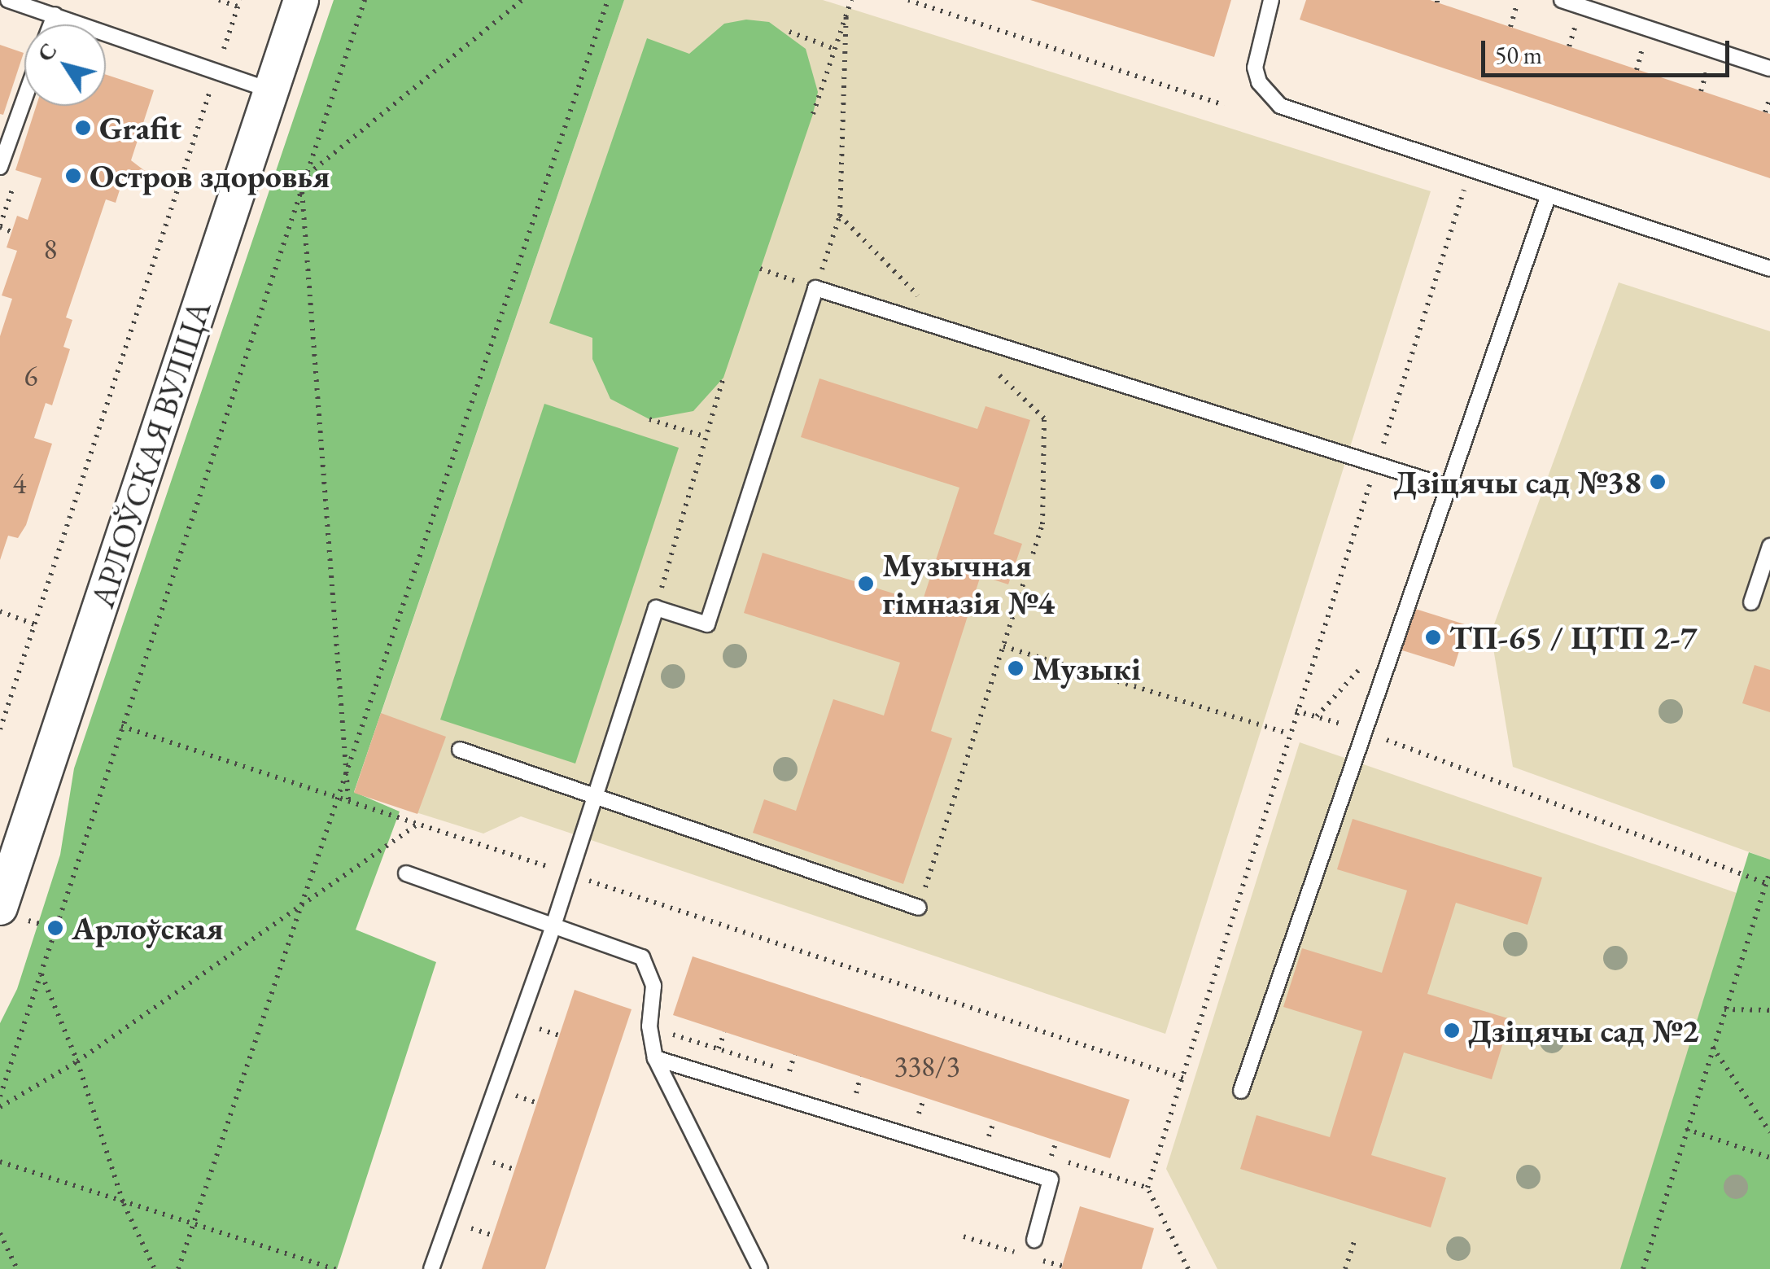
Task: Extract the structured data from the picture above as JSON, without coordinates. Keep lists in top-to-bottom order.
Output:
{
  "streets": {
    "street": ["АРЛОЎСКАЯ ВУЛІЦА"]
  },
  "places": [
    "Grafit",
    "Остров здоровья",
    "Дзіцячы сад №38",
    "Музычная гімназія №4",
    "ТП-65 / ЦТП 2-7",
    "Музыкі",
    "Арлоўская",
    "Дзіцячы сад №2"
  ],
  "house_numbers": [
    "8",
    "6",
    "4",
    "338/3"
  ],
  "scale_bar": "50 m",
  "north": "top left"
}
